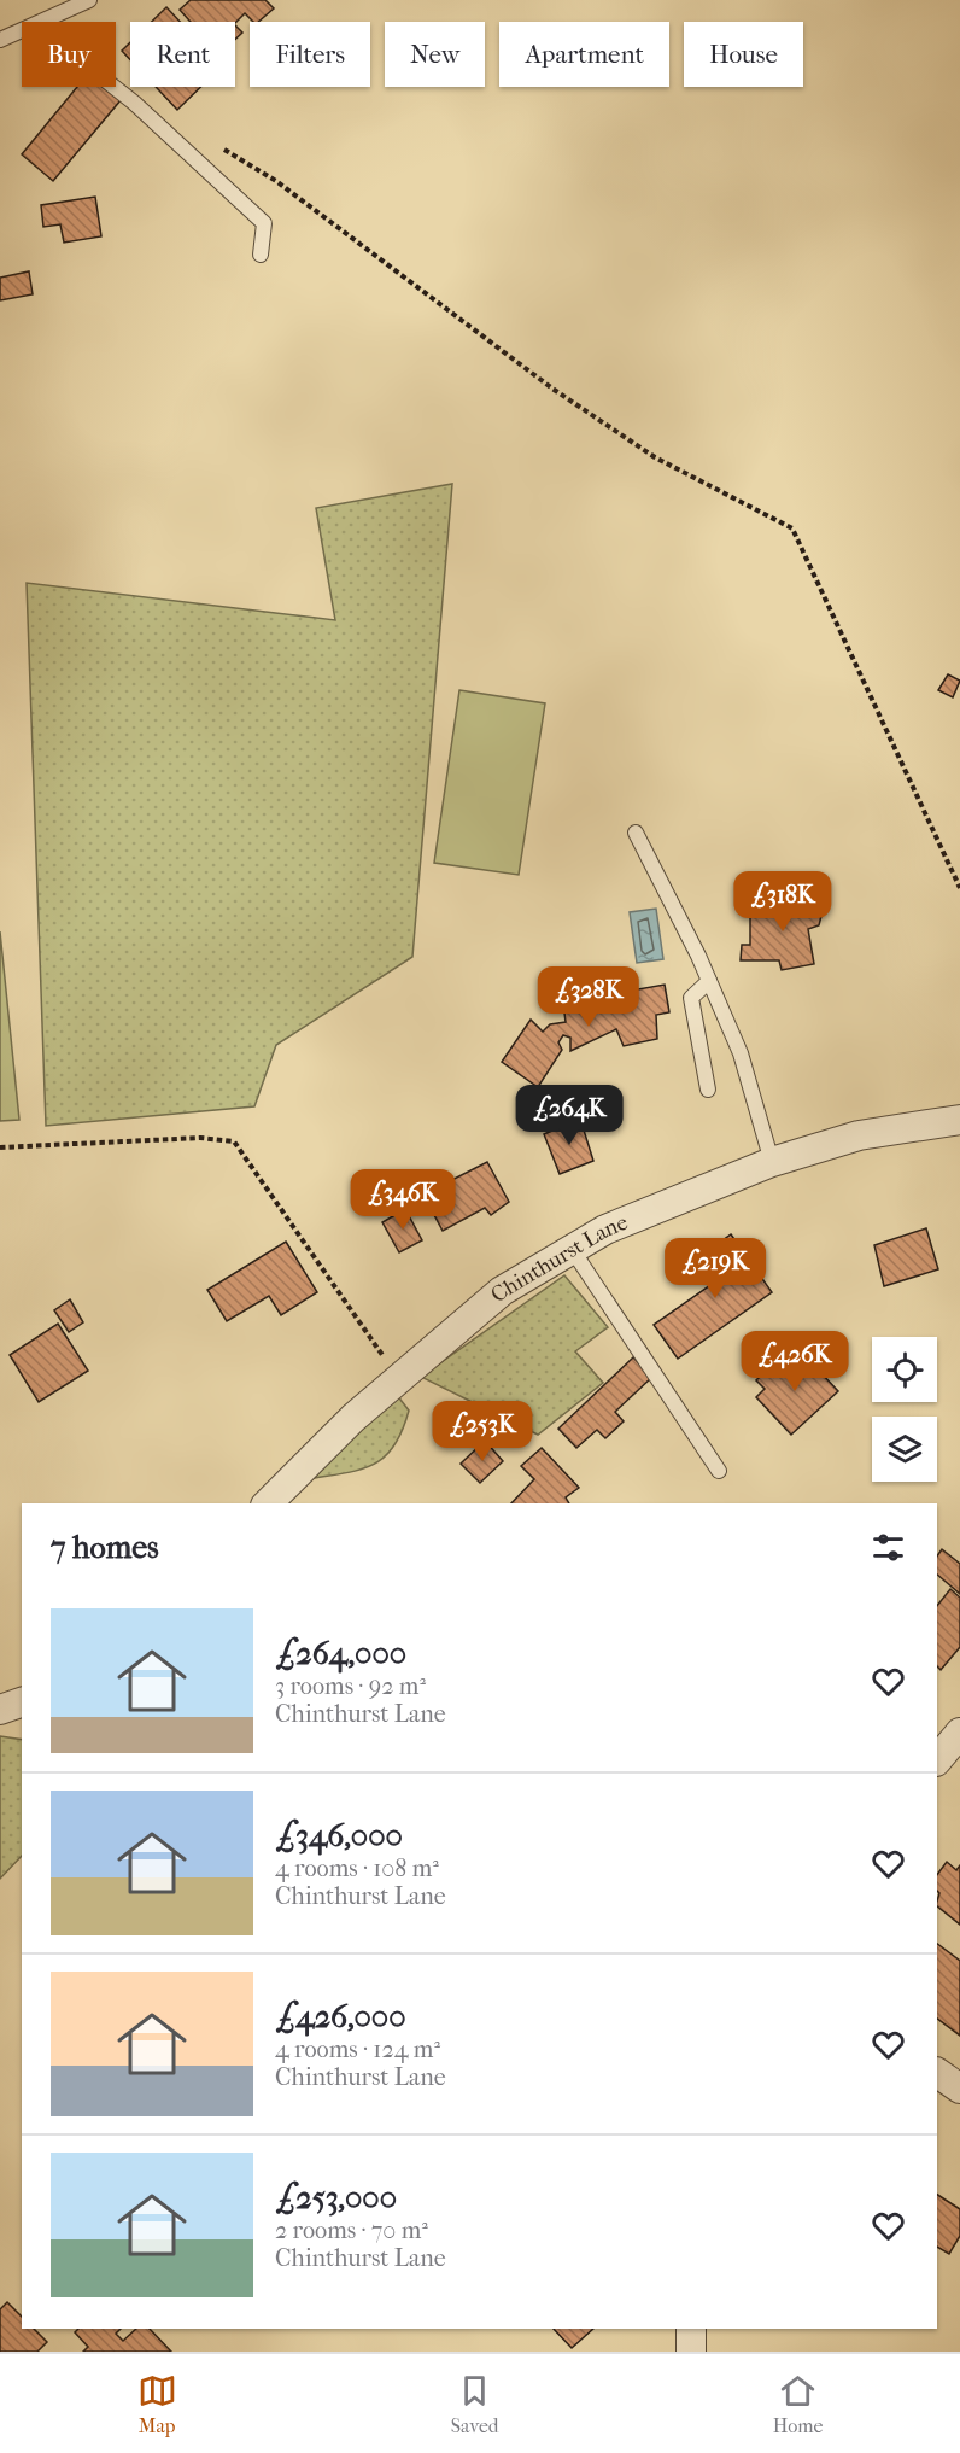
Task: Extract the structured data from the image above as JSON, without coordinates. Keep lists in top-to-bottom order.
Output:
{
  "streets": {
    "street": ["Chinthurst Lane"]
  },
  "page": {
    "chip": [
      "Buy",
      "Rent",
      "Filters",
      "New",
      "Apartment",
      "House"
    ],
    "price": [
      "£318K",
      "£328K",
      "£264K",
      "£346K",
      "£219K",
      "£426K",
      "£253K"
    ],
    "heading": "7 homes",
    "list": [
      {
        "name": "£264,000",
        "note": "3 rooms · 92 m² · Chinthurst Lane"
      },
      {
        "name": "£346,000",
        "note": "4 rooms · 108 m² · Chinthurst Lane"
      },
      {
        "name": "£426,000",
        "note": "4 rooms · 124 m² · Chinthurst Lane"
      },
      {
        "name": "£253,000",
        "note": "2 rooms · 70 m² · Chinthurst Lane"
      }
    ],
    "tabs": ["Map", "Saved", "Home"]
  }
}
